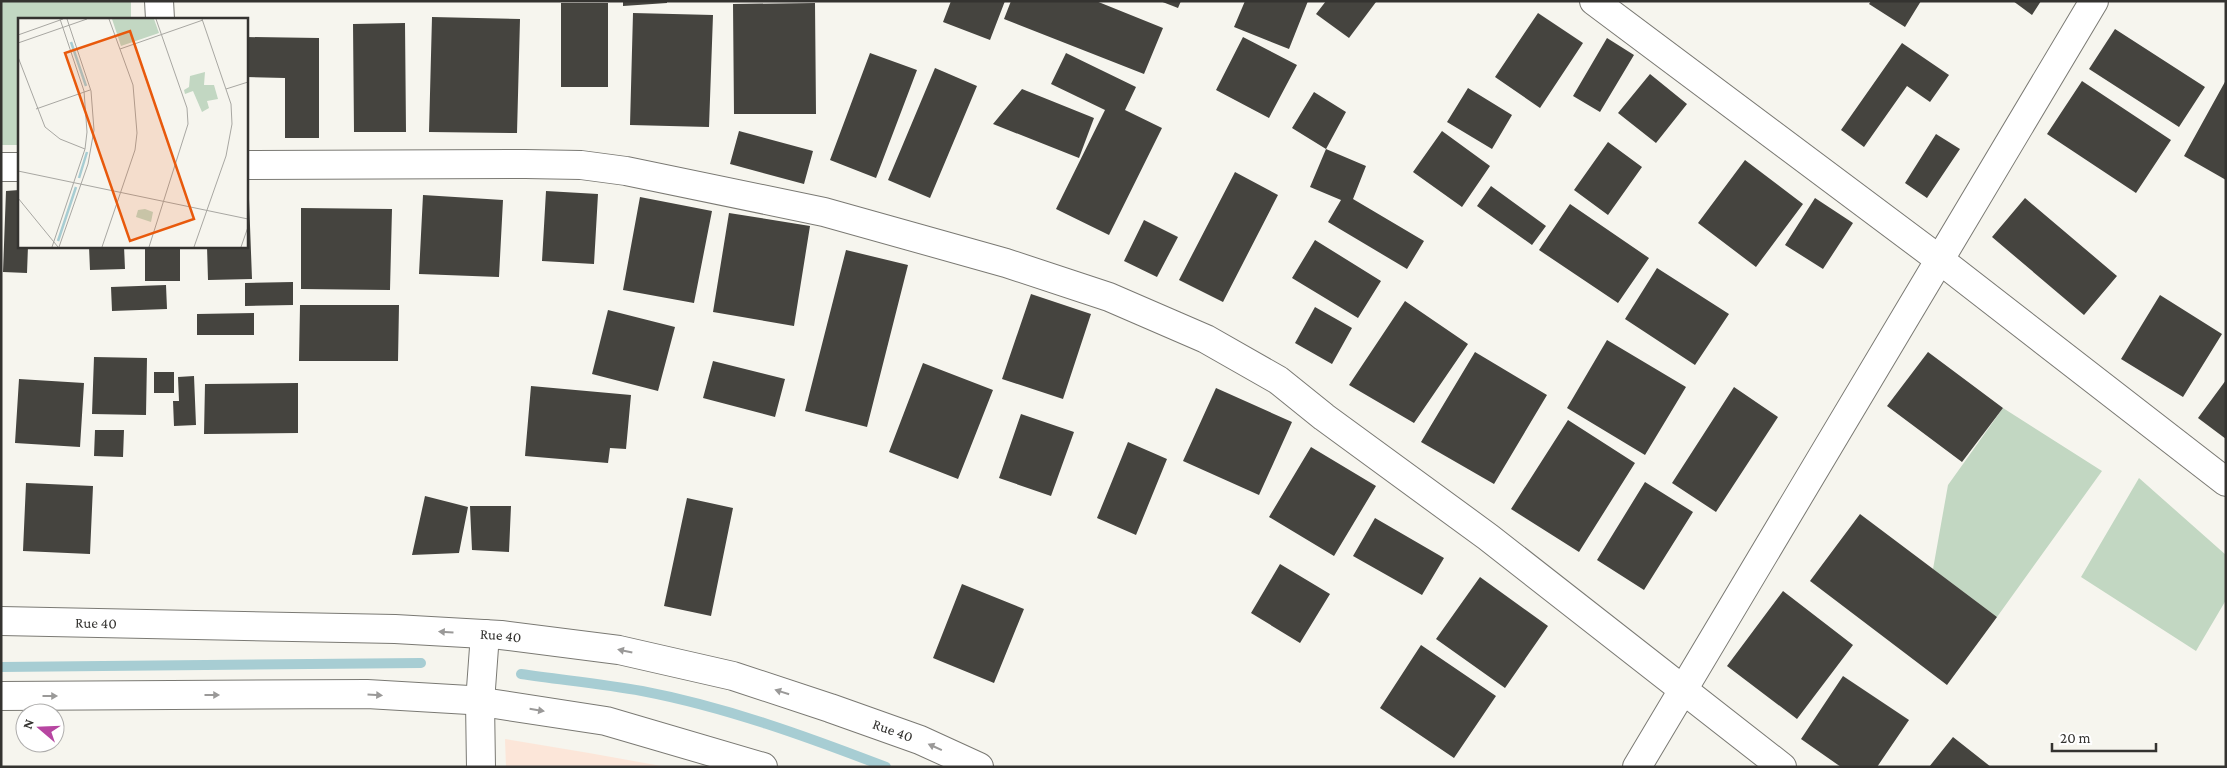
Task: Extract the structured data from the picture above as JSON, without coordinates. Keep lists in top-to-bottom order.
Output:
{
  "streets": {
    "street": ["Rue 40"]
  },
  "scale_bar": "20 m",
  "north": "left"
}
